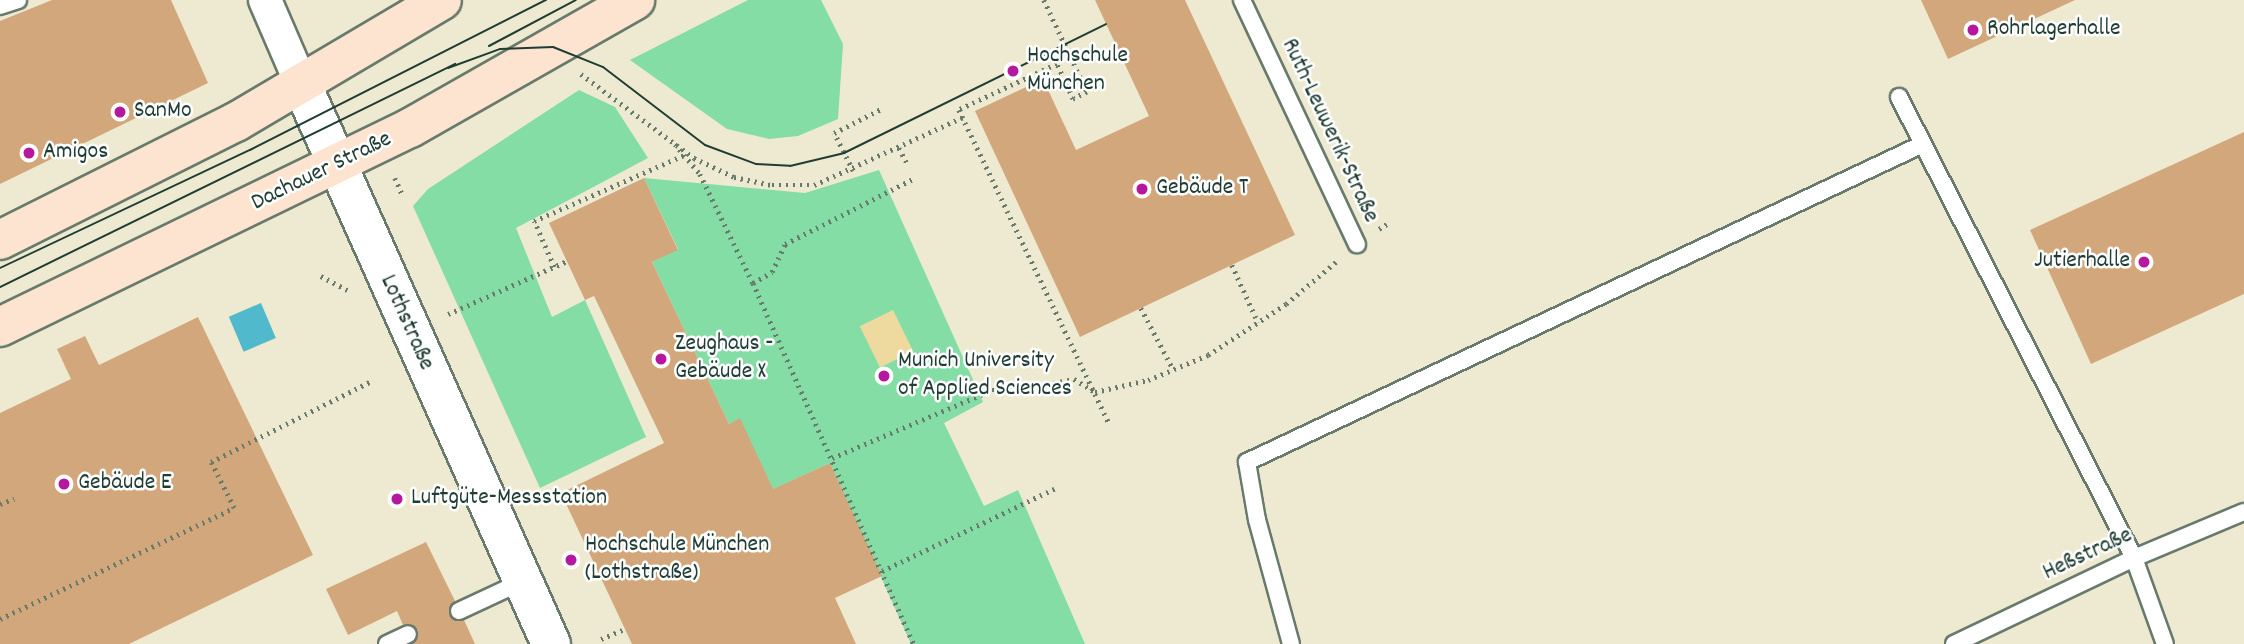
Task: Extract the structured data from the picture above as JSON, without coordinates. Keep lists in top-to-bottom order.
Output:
{
  "streets": {
    "main road": ["Dachauer Straße"],
    "street": ["Lothstraße"],
    "lane": ["Ruth-Leuwerik-Straße", "Heßstraße"]
  },
  "crossings": [
    ["Dachauer Straße", "Lothstraße"]
  ],
  "places": [
    "Rohrlagerhalle",
    "Hochschule München",
    "SanMo",
    "Amigos",
    "Gebäude T",
    "Jutierhalle",
    "Zeughaus - Gebäude X",
    "Munich University of Applied Sciences",
    "Gebäude E",
    "Luftgüte-Messstation",
    "Hochschule München (Lothstraße)"
  ]
}
